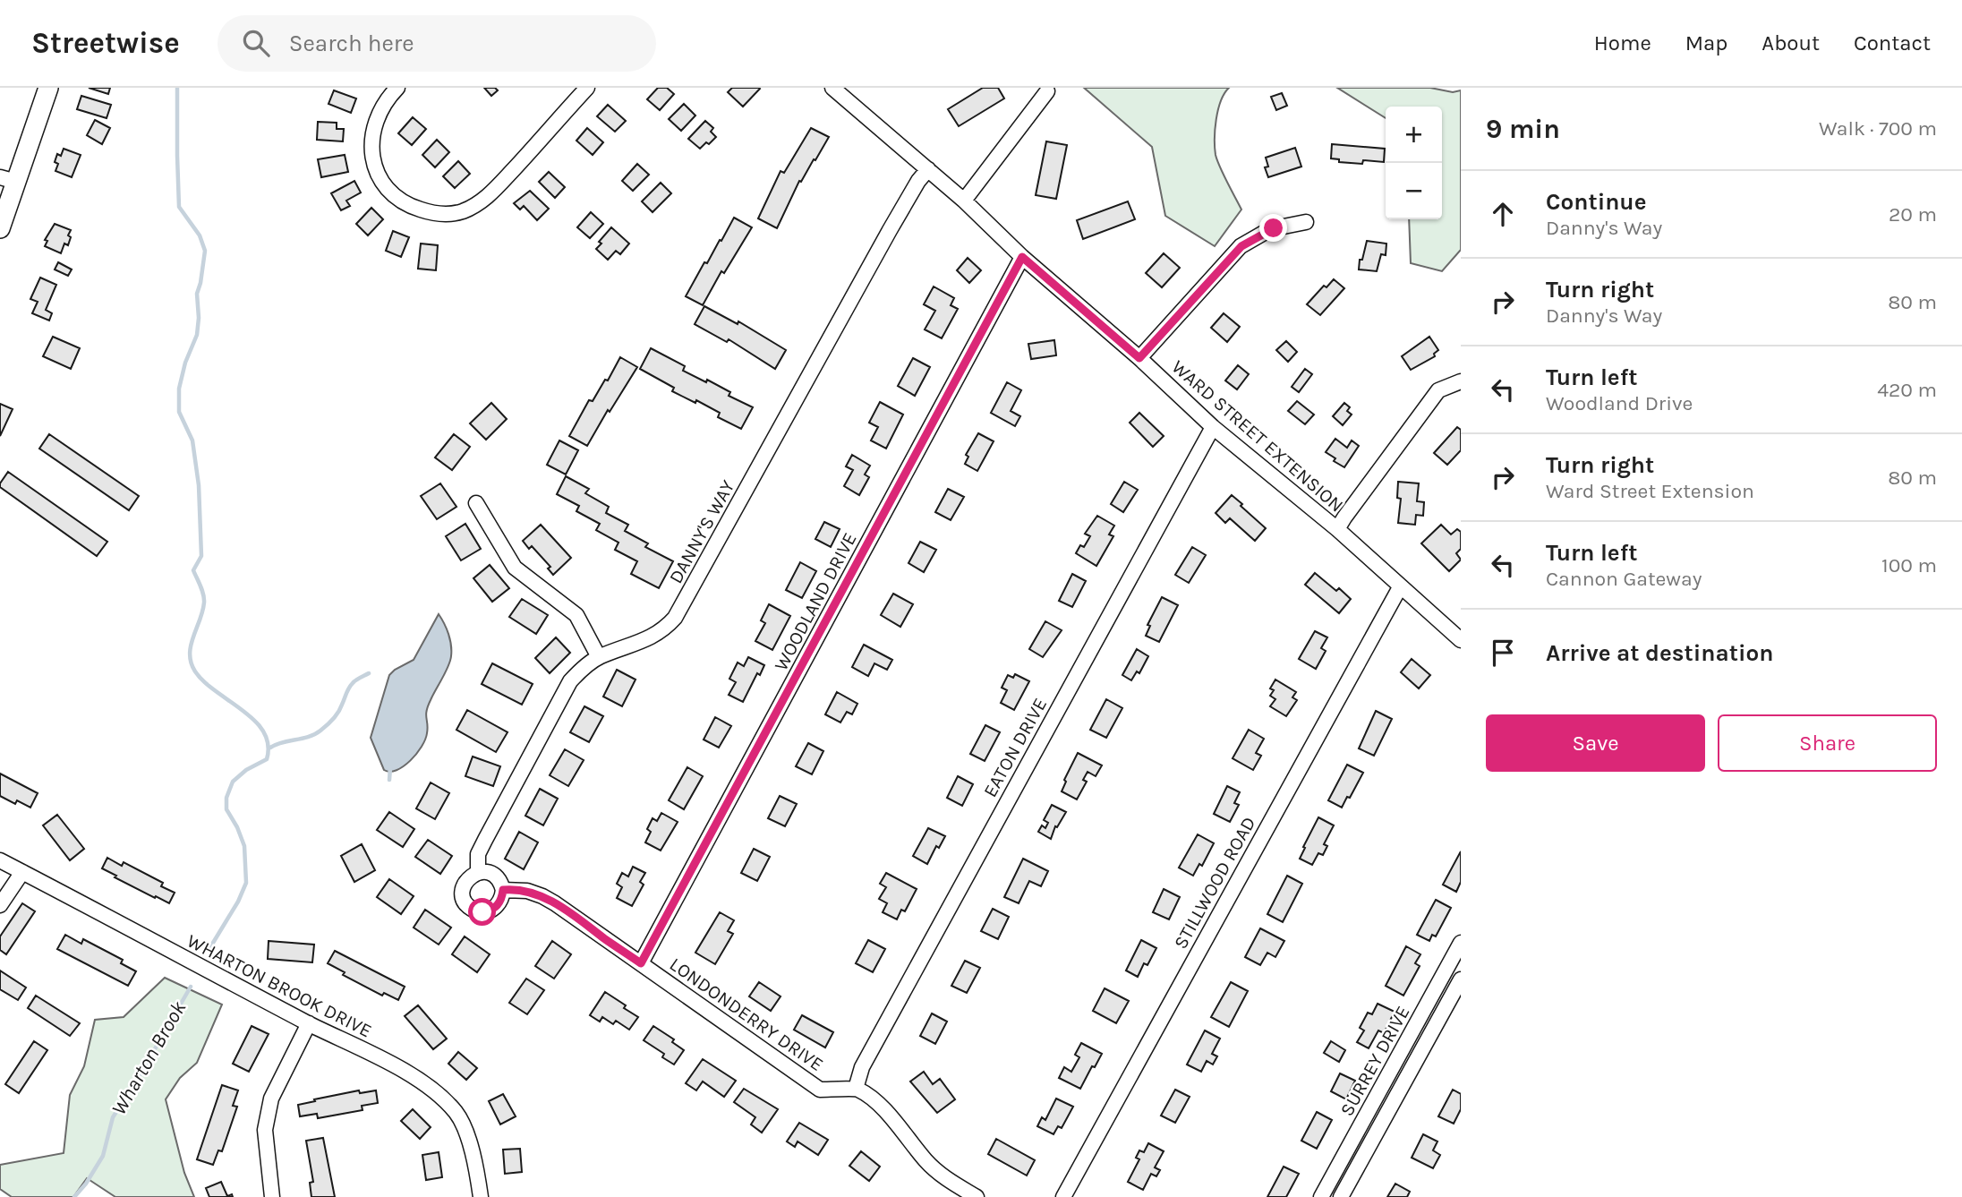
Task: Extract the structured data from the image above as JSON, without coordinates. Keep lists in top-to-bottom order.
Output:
{
  "streets": {
    "street": [
      "WARD STREET EXTENSION",
      "DANNY'S WAY",
      "WOODLAND DRIVE",
      "EATON DRIVE",
      "STILLWOOD ROAD",
      "WHARTON BROOK DRIVE",
      "LONDONDERRY DRIVE",
      "SURREY DRIVE"
    ]
  },
  "crossings": [
    ["WARD STREET EXTENSION", "DANNY'S WAY"],
    ["WARD STREET EXTENSION", "WOODLAND DRIVE"],
    ["WARD STREET EXTENSION", "EATON DRIVE"],
    ["WARD STREET EXTENSION", "STILLWOOD ROAD"],
    ["WOODLAND DRIVE", "LONDONDERRY DRIVE"],
    ["EATON DRIVE", "LONDONDERRY DRIVE"]
  ],
  "water": ["Wharton Brook"],
  "page": {
    "header": "Streetwise",
    "search": "Search here",
    "nav": [
      "Home",
      "Map",
      "About",
      "Contact"
    ],
    "heading": ["9 min", "Walk · 700 m"],
    "map_buttons": ["+", "−"],
    "list": [
      ["Continue", "Danny's Way", "20 m"],
      ["Turn right", "Danny's Way", "80 m"],
      ["Turn left", "Woodland Drive", "420 m"],
      ["Turn right", "Ward Street Extension", "80 m"],
      ["Turn left", "Cannon Gateway", "100 m"],
      "Arrive at destination"
    ],
    "buttons": ["Save", "Share"]
  }
}
